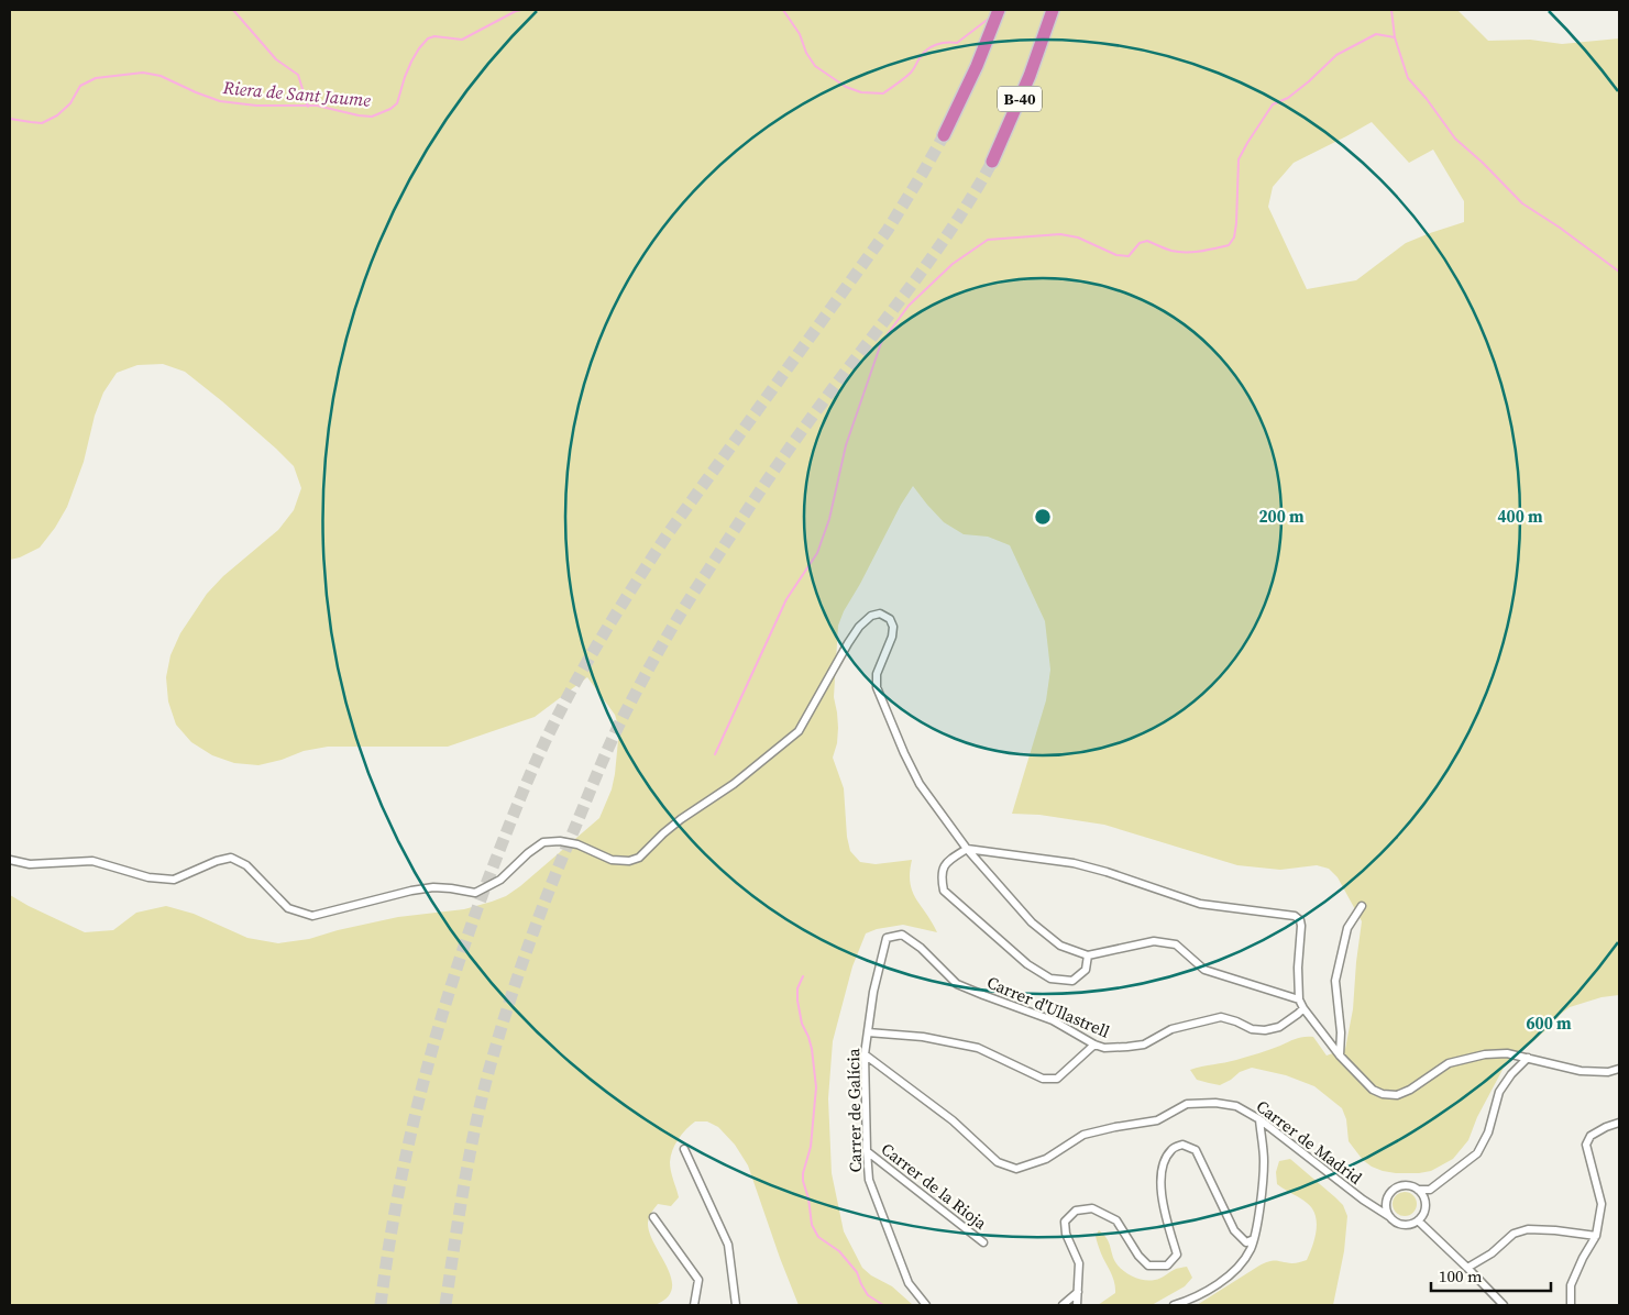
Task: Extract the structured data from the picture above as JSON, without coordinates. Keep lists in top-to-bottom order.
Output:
{
  "streets": {
    "highway": ["B-40"],
    "street": [
      "Carrer d'Ullastrell",
      "Carrer de Galícia",
      "Carrer de Madrid",
      "Carrer de la Rioja"
    ]
  },
  "crossings": [
    ["Carrer d'Ullastrell", "Carrer de Galícia"],
    ["Carrer de Galícia", "Carrer de Madrid"],
    ["Carrer de Galícia", "Carrer de la Rioja"]
  ],
  "water": ["Riera de Sant Jaume"],
  "scale_bar": "100 m",
  "rings": ["200 m", "400 m", "600 m"]
}
